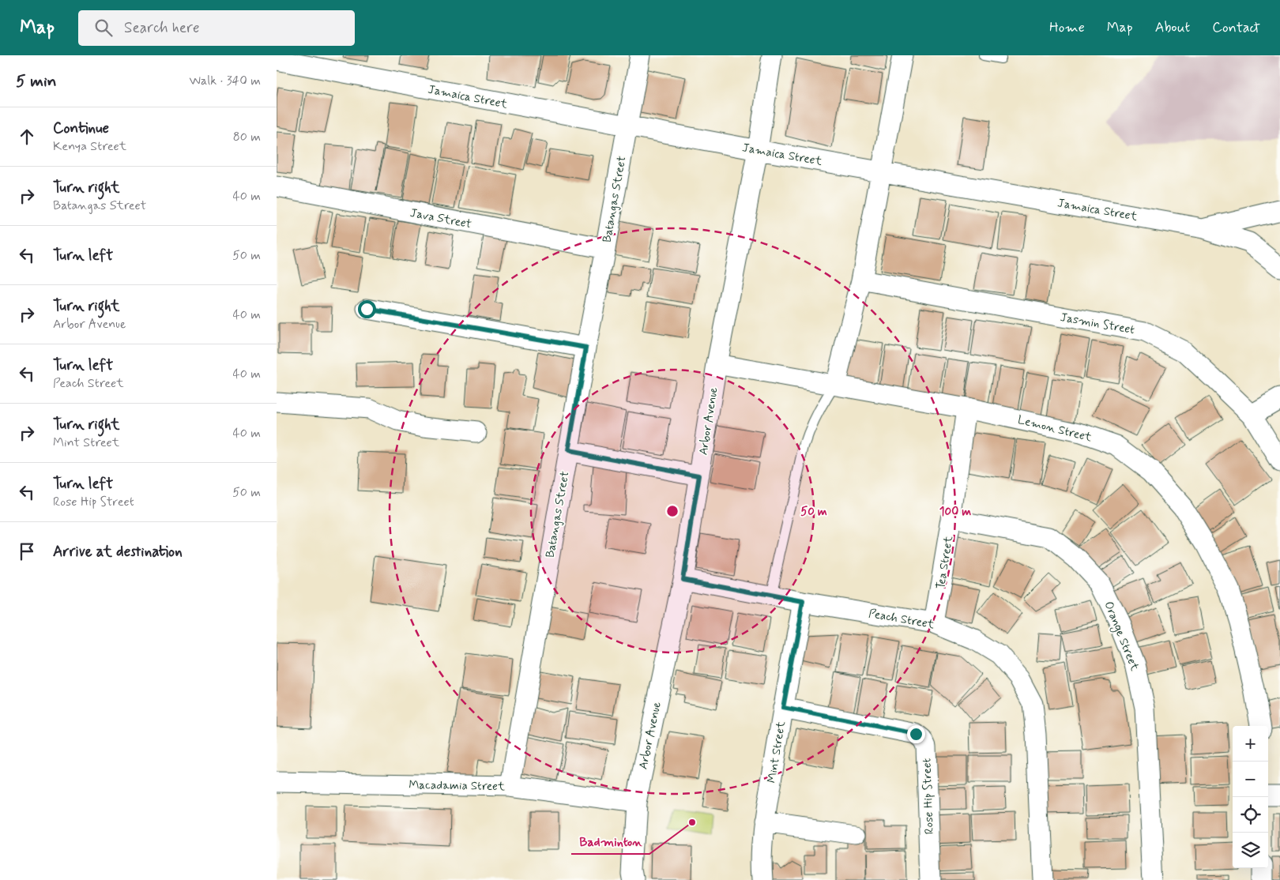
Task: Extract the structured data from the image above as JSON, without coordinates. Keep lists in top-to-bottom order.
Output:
{
  "streets": {
    "street": [
      "Jamaica Street",
      "Batangas Street",
      "Java Street",
      "Jasmin Street",
      "Arbor Avenue",
      "Lemon Street",
      "Tea Street",
      "Peach Street",
      "Orange Street",
      "Mint Street",
      "Macadamia Street",
      "Rose Hip Street"
    ]
  },
  "crossings": [
    ["Jamaica Street", "Batangas Street"],
    ["Jamaica Street", "Arbor Avenue"],
    ["Batangas Street", "Java Street"],
    ["Batangas Street", "Macadamia Street"],
    ["Arbor Avenue", "Lemon Street"],
    ["Arbor Avenue", "Peach Street"],
    ["Arbor Avenue", "Macadamia Street"],
    ["Lemon Street", "Tea Street"],
    ["Tea Street", "Peach Street"],
    ["Tea Street", "Orange Street"],
    ["Peach Street", "Mint Street"],
    ["Mint Street", "Rose Hip Street"]
  ],
  "places": ["Badminton"],
  "page": {
    "header": "Map",
    "search": "Search here",
    "nav": [
      "Home",
      "Map",
      "About",
      "Contact"
    ],
    "heading": ["5 min", "Walk · 340 m"],
    "list": [
      ["Continue", "Kenya Street", "80 m"],
      ["Turn right", "Batangas Street", "40 m"],
      ["Turn left", "50 m"],
      ["Turn right", "Arbor Avenue", "40 m"],
      ["Turn left", "Peach Street", "40 m"],
      ["Turn right", "Mint Street", "40 m"],
      ["Turn left", "Rose Hip Street", "50 m"],
      "Arrive at destination"
    ],
    "map_buttons": ["+", "−"]
  },
  "rings": ["50 m", "100 m"]
}
